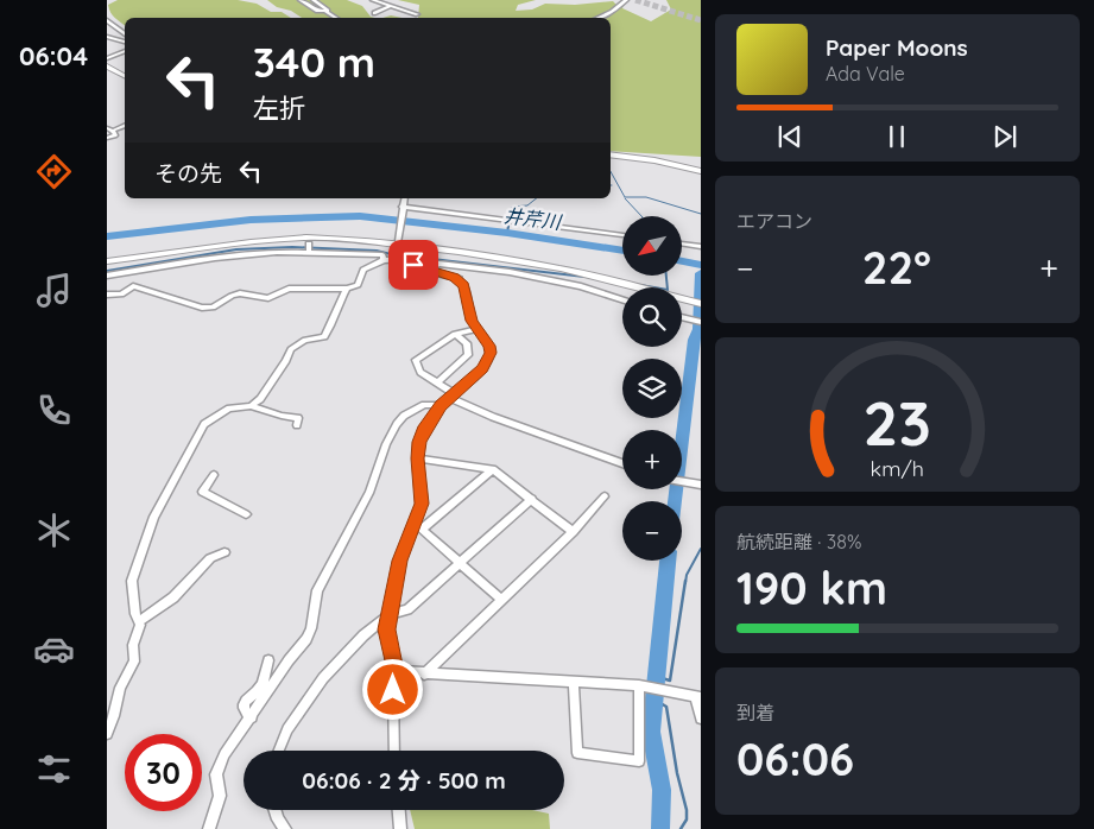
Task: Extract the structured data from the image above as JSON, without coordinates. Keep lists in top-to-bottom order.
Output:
{
  "water": ["井芹川"],
  "north": "bottom left",
  "page": {
    "tabs": "06:04",
    "turn": ["340 m", "左折"],
    "song": ["Paper Moons", "Ada Vale"],
    "then": "その先",
    "tile": [
      "エアコン",
      ["航続距離 · 38%", "190 km"],
      ["到着", "06:06"]
    ],
    "map_buttons": ["+", "−"],
    "heat": ["−", "22°", "+"],
    "limit": "30",
    "trip": "06:06 · 2 分 · 500 m",
    "gauge": ["23", "km/h"]
  }
}
